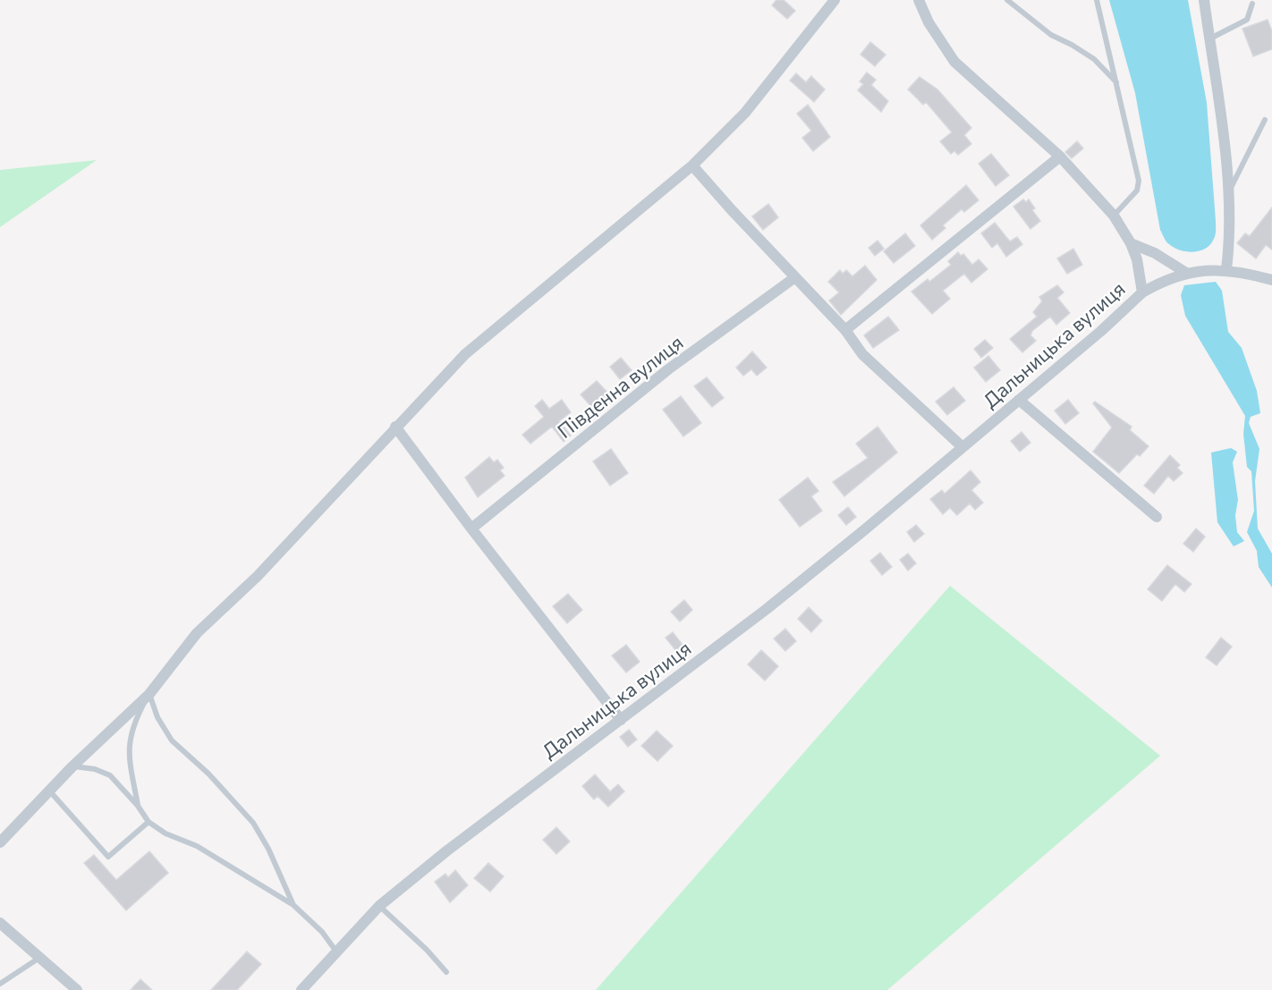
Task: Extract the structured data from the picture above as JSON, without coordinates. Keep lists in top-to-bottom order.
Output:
{
  "streets": {
    "street": ["Дальницька вулиця", "Південна вулиця"]
  }
}
